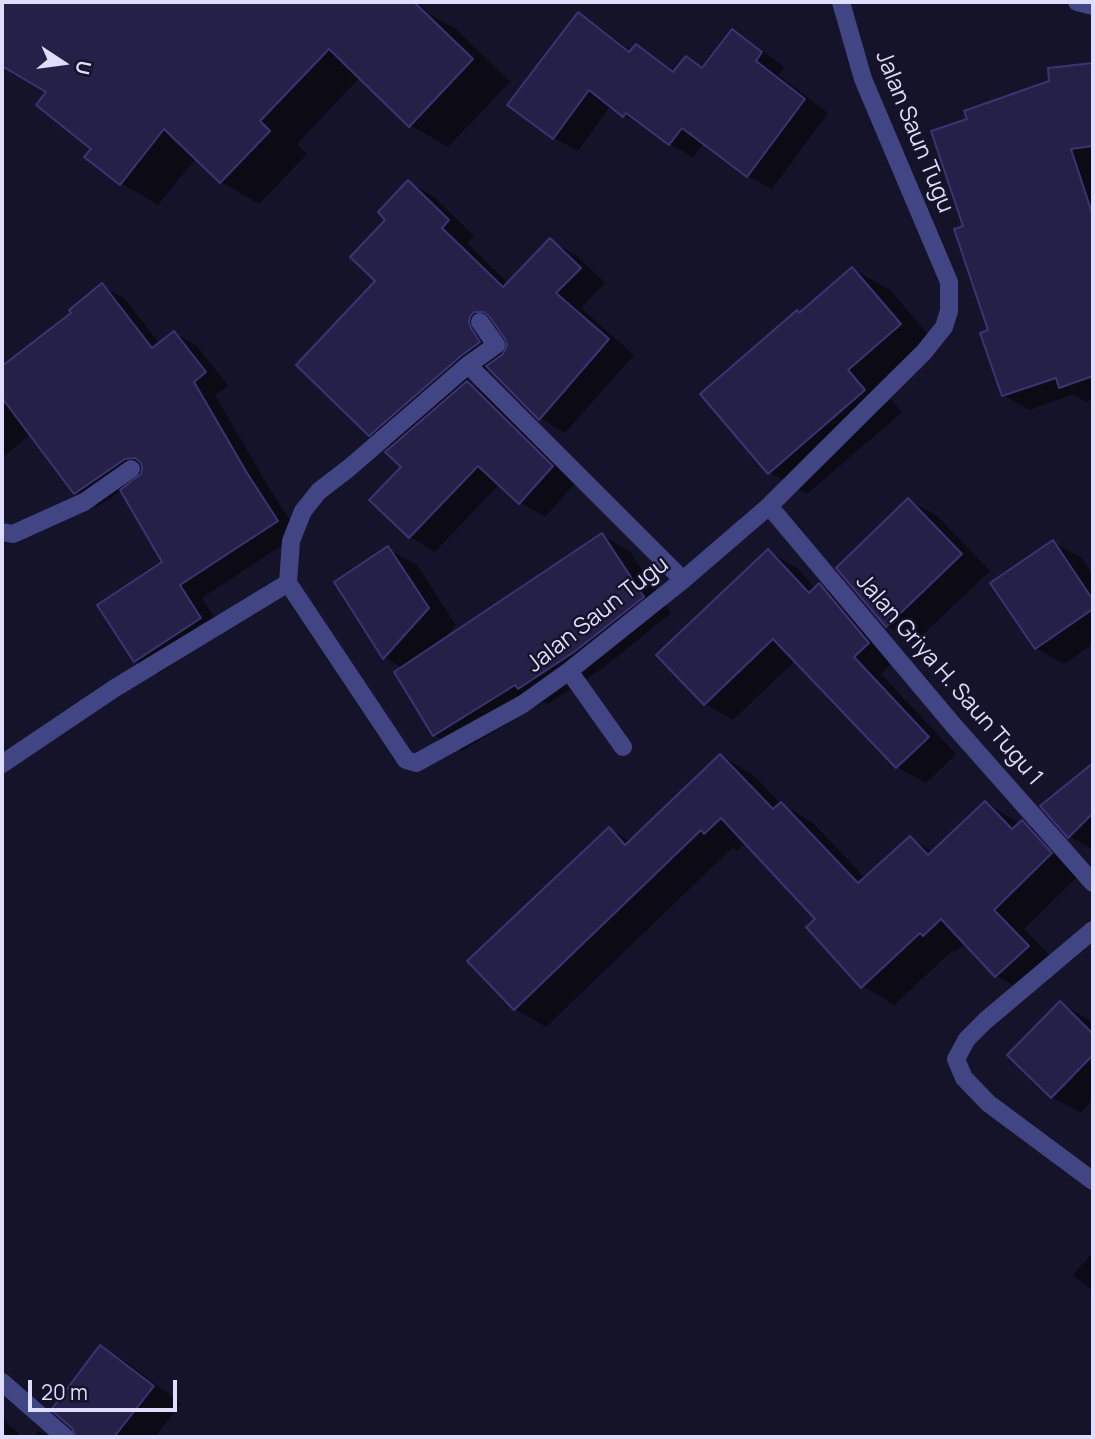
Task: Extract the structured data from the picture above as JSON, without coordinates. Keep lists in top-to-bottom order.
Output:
{
  "streets": {
    "street": ["Jalan Saun Tugu", "Jalan Griya H. Saun Tugu 1"]
  },
  "crossings": [
    ["Jalan Saun Tugu", "Jalan Griya H. Saun Tugu 1"]
  ],
  "scale_bar": "20 m",
  "north": "right"
}
